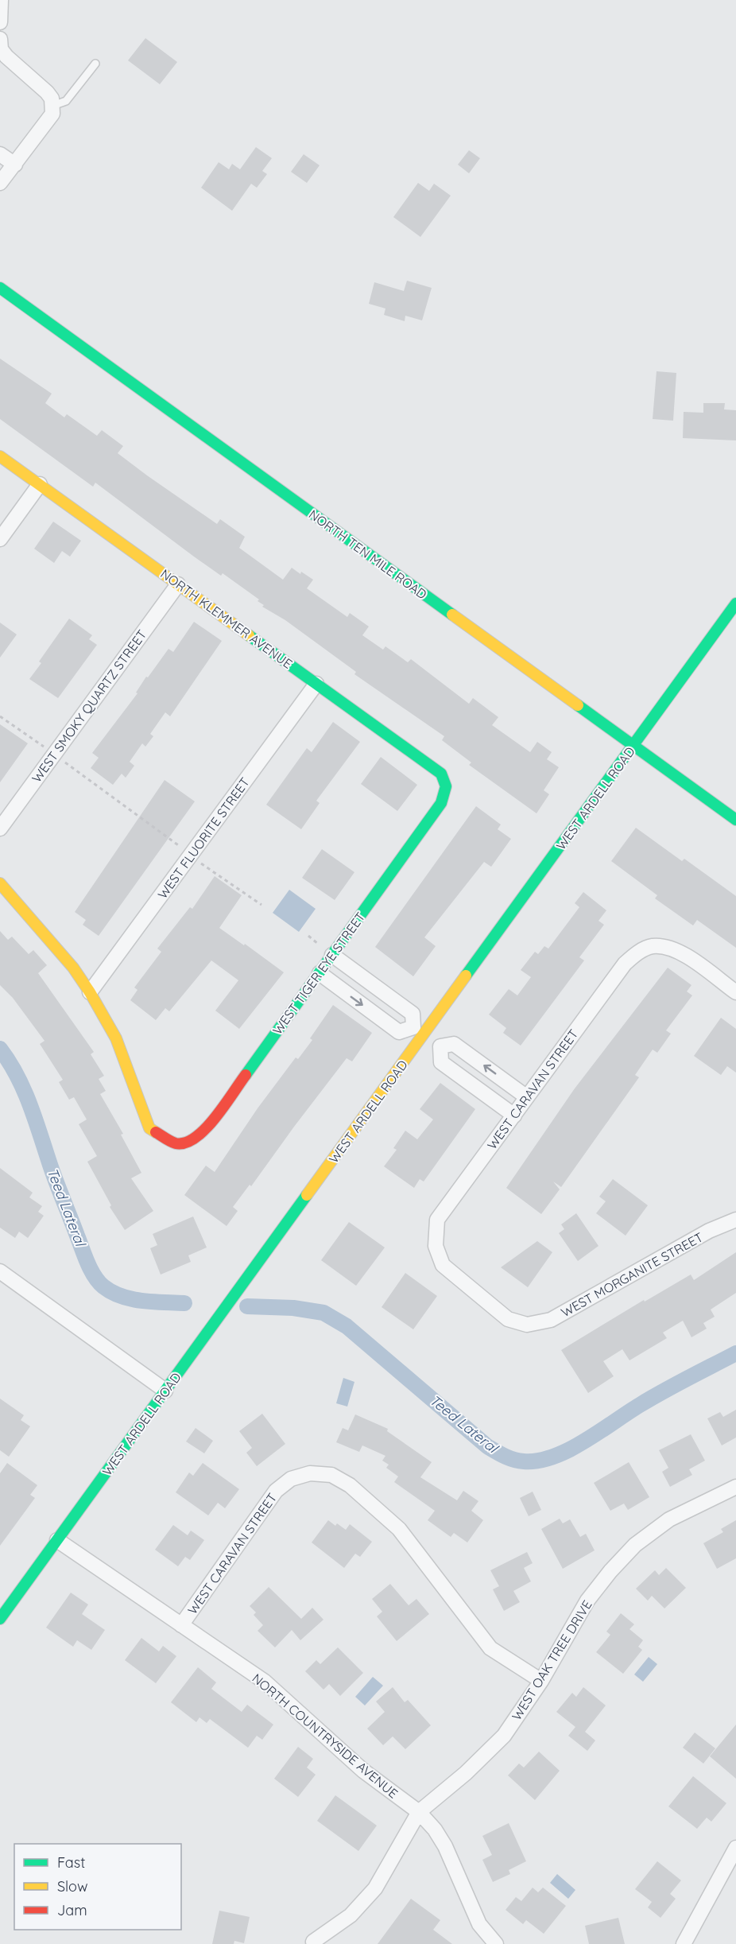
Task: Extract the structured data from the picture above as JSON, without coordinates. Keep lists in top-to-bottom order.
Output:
{
  "streets": {
    "street": [
      "NORTH TEN MILE ROAD",
      "NORTH KLEMMER AVENUE",
      "WEST SMOKY QUARTZ STREET",
      "WEST ARDELL ROAD",
      "WEST FLUORITE STREET",
      "WEST TIGER EYE STREET",
      "WEST CARAVAN STREET",
      "WEST MORGANITE STREET",
      "WEST OAK TREE DRIVE",
      "NORTH COUNTRYSIDE AVENUE"
    ]
  },
  "crossings": [
    ["NORTH TEN MILE ROAD", "WEST ARDELL ROAD"],
    ["NORTH KLEMMER AVENUE", "WEST SMOKY QUARTZ STREET"],
    ["NORTH KLEMMER AVENUE", "WEST FLUORITE STREET"],
    ["NORTH KLEMMER AVENUE", "WEST TIGER EYE STREET"],
    ["WEST ARDELL ROAD", "NORTH COUNTRYSIDE AVENUE"],
    ["WEST FLUORITE STREET", "WEST TIGER EYE STREET"],
    ["WEST CARAVAN STREET", "WEST MORGANITE STREET"],
    ["WEST CARAVAN STREET", "WEST OAK TREE DRIVE"],
    ["WEST CARAVAN STREET", "NORTH COUNTRYSIDE AVENUE"],
    ["WEST OAK TREE DRIVE", "NORTH COUNTRYSIDE AVENUE"]
  ],
  "water": ["Teed Lateral"],
  "legend": ["Fast", "Slow", "Jam"]
}
